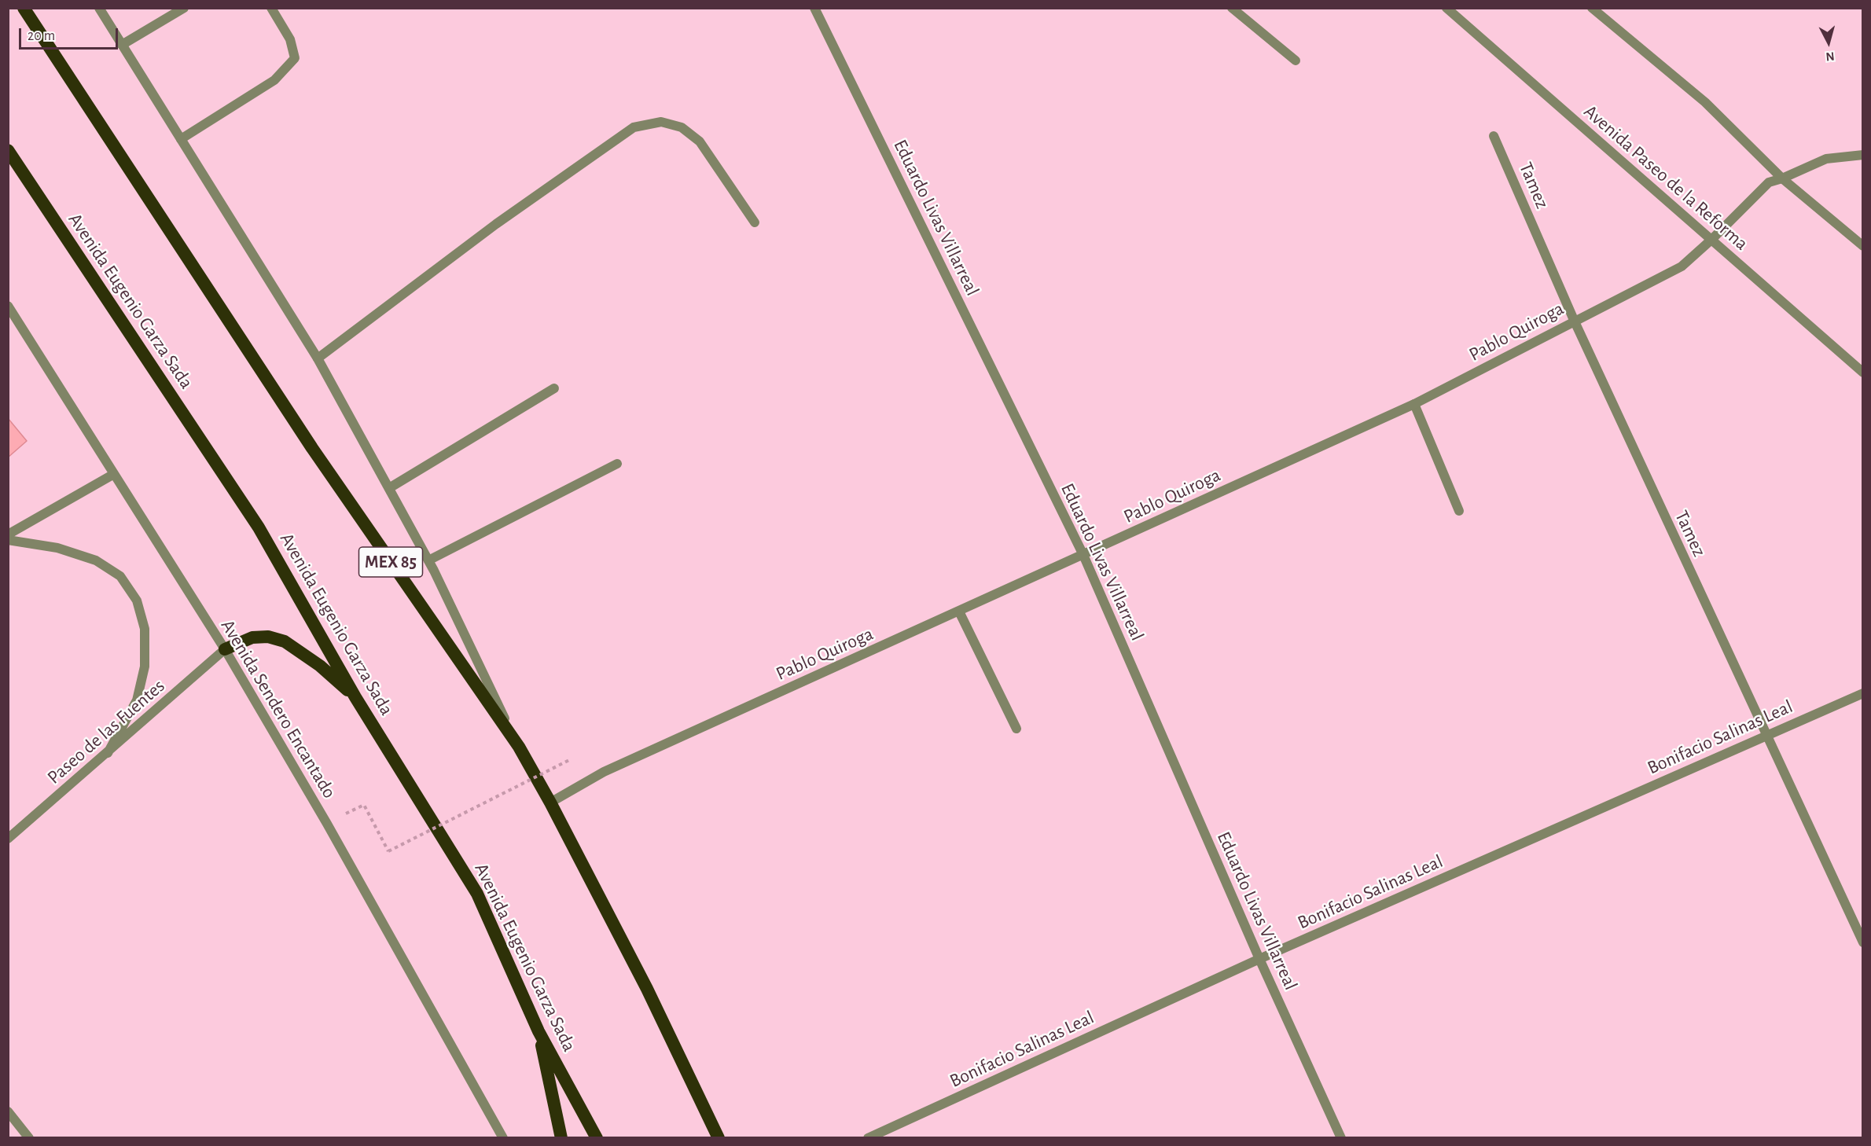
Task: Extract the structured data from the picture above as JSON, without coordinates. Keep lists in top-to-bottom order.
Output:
{
  "streets": {
    "highway": ["Avenida Eugenio Garza Sada", "MEX 85"],
    "street": [
      "Avenida Paseo de la Reforma",
      "Tamez",
      "Eduardo Livas Villarreal",
      "Pablo Quiroga",
      "Avenida Sendero Encantado",
      "Paseo de las Fuentes",
      "Bonifacio Salinas Leal"
    ]
  },
  "crossings": [
    ["Avenida Paseo de la Reforma", "Pablo Quiroga"],
    ["Tamez", "Pablo Quiroga"],
    ["Tamez", "Bonifacio Salinas Leal"],
    ["Eduardo Livas Villarreal", "Pablo Quiroga"],
    ["Eduardo Livas Villarreal", "Bonifacio Salinas Leal"],
    ["Pablo Quiroga", "MEX 85"],
    ["Avenida Sendero Encantado", "Paseo de las Fuentes"]
  ],
  "scale_bar": "20 m",
  "north": "bottom"
}
